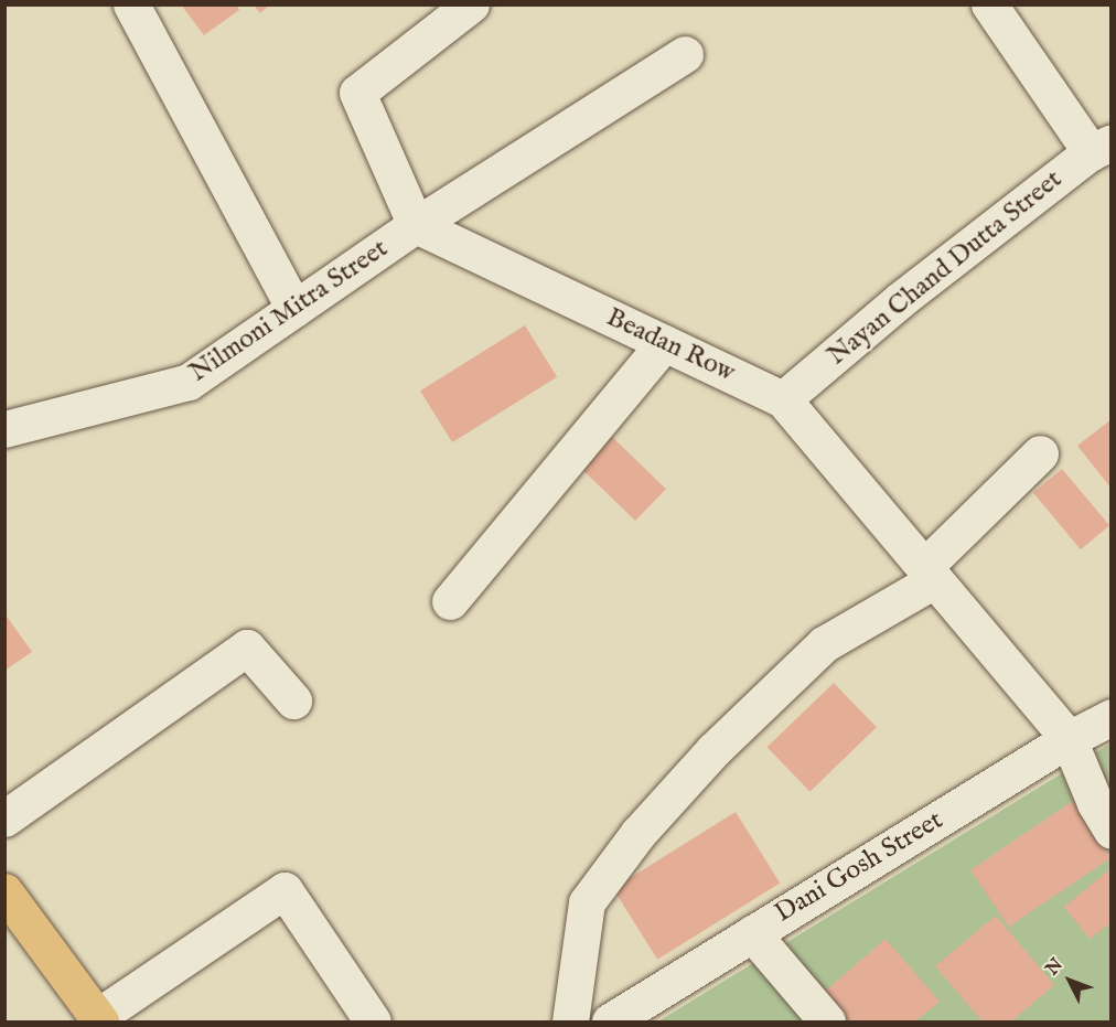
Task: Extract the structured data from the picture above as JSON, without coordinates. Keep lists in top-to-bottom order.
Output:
{
  "streets": {
    "street": [
      "Nayan Chand Dutta Street",
      "Nilmoni Mitra Street",
      "Beadan Row",
      "Dani Gosh Street"
    ]
  },
  "crossings": [
    ["Nayan Chand Dutta Street", "Beadan Row"],
    ["Nilmoni Mitra Street", "Beadan Row"],
    ["Beadan Row", "Dani Gosh Street"]
  ],
  "north": "top left"
}
